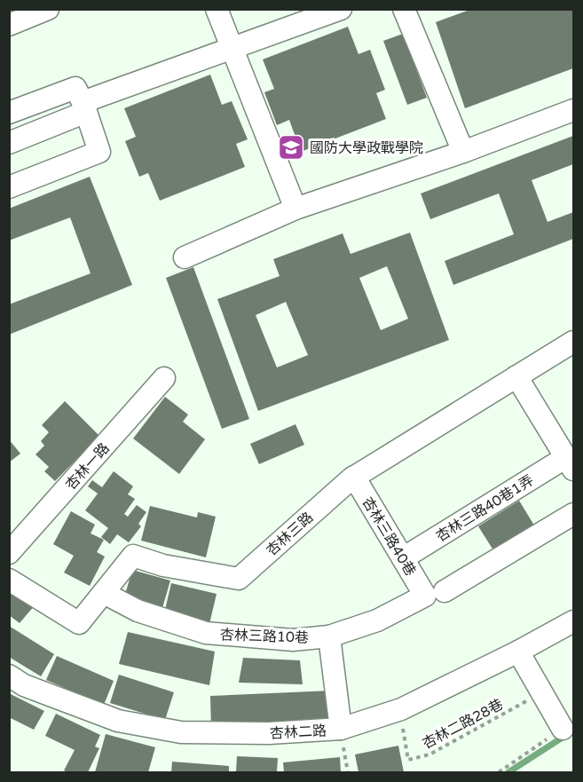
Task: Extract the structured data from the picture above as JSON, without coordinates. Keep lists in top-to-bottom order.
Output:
{
  "streets": {
    "lane": [
      "杏林一路",
      "杏林三路40巷1弄",
      "杏林三路",
      "杏林三路40巷",
      "杏林三路10巷",
      "杏林二路"
    ],
    "path": ["杏林二路28巷"]
  },
  "crossings": [
    ["杏林三路40巷1弄", "杏林三路40巷"],
    ["杏林三路", "杏林三路40巷"],
    ["杏林三路", "杏林三路10巷"],
    ["杏林三路40巷", "杏林三路10巷"],
    ["杏林二路28巷", "杏林二路"]
  ],
  "places": {
    "school or university": ["國防大學政戰學院"]
  }
}
